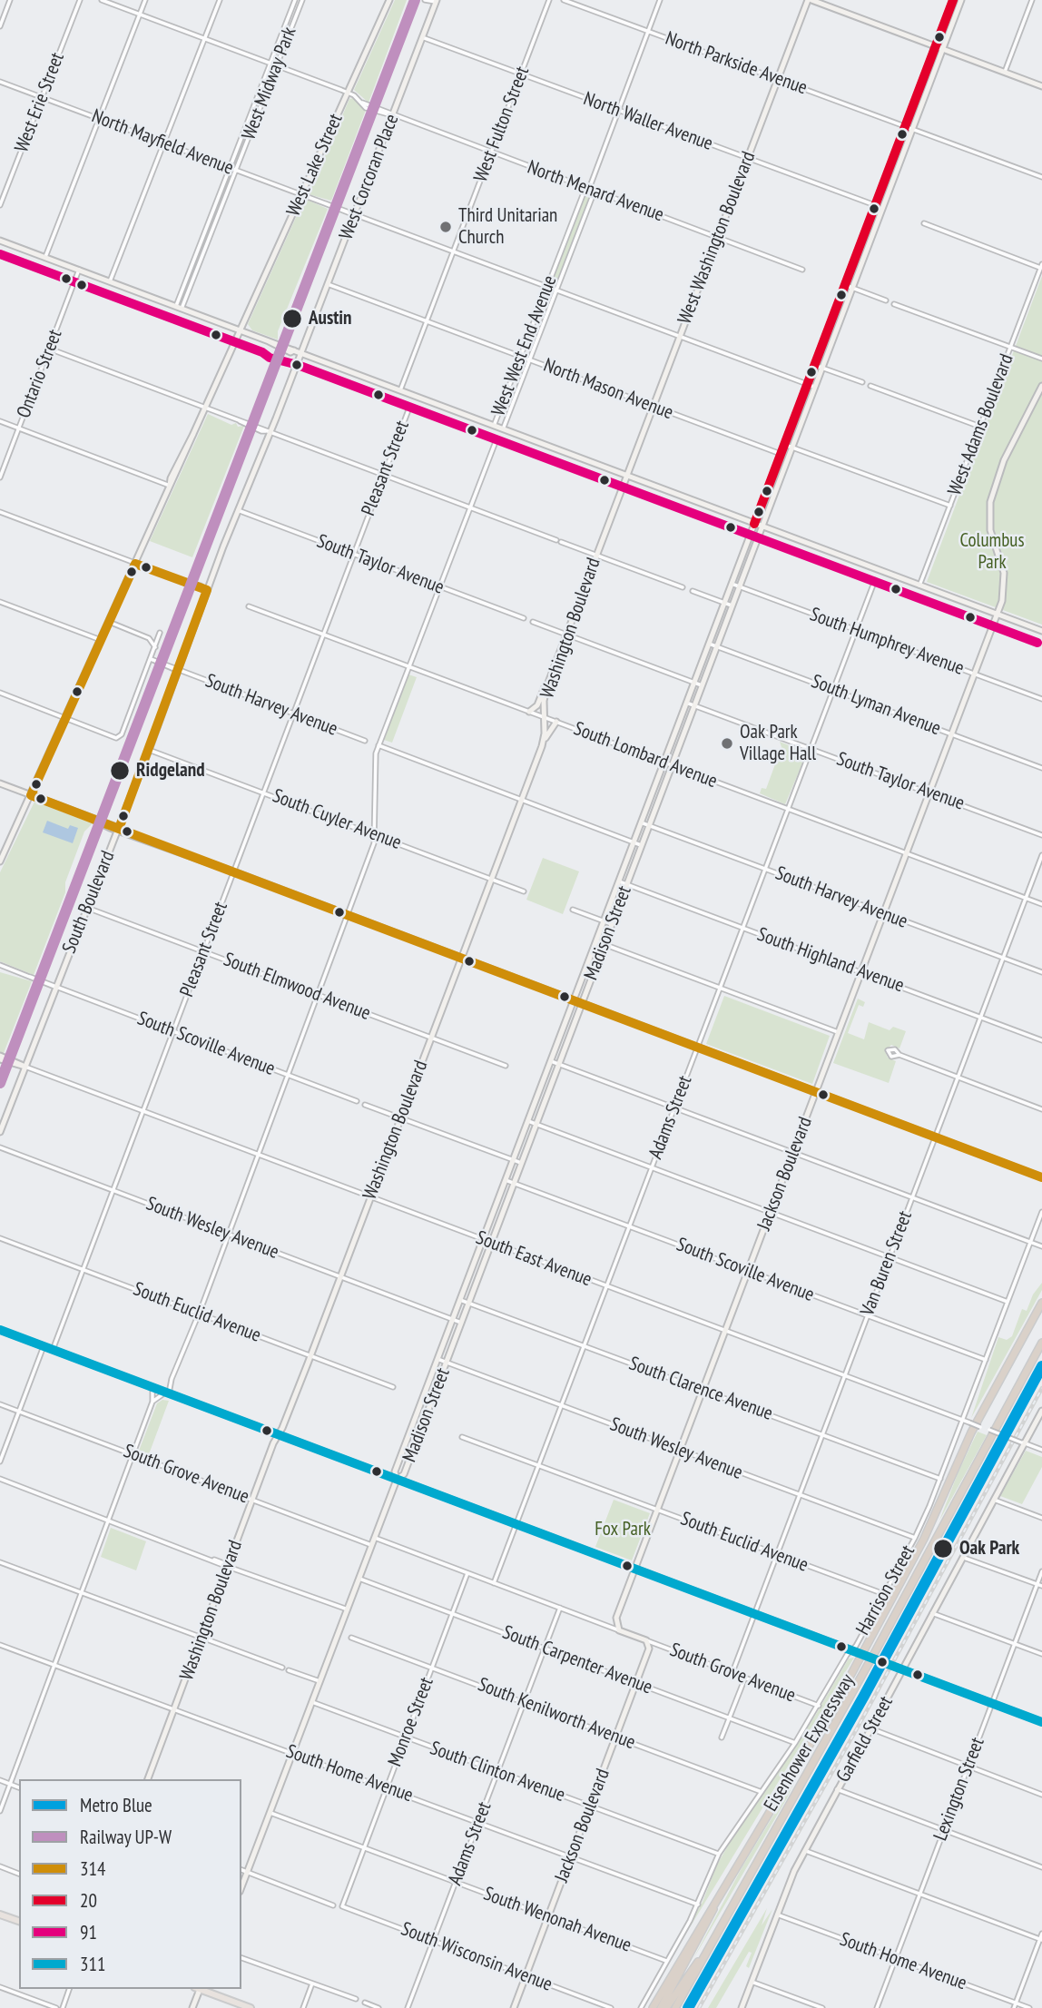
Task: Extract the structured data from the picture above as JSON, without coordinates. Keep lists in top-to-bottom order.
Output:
{
  "streets": {
    "highway": ["Eisenhower Expressway"],
    "street": [
      "North Parkside Avenue",
      "West Midway Park",
      "West Erie Street",
      "North Waller Avenue",
      "West Fulton Street",
      "North Mayfield Avenue",
      "West Lake Street",
      "West Corcoran Place",
      "North Menard Avenue",
      "West Washington Boulevard",
      "West West End Avenue",
      "Ontario Street",
      "North Mason Avenue",
      "West Adams Boulevard",
      "Pleasant Street",
      "South Taylor Avenue",
      "Washington Boulevard",
      "South Humphrey Avenue",
      "South Harvey Avenue",
      "South Lyman Avenue",
      "South Lombard Avenue",
      "South Cuyler Avenue",
      "South Boulevard",
      "Madison Street",
      "South Highland Avenue",
      "South Elmwood Avenue",
      "South Scoville Avenue",
      "Adams Street",
      "Jackson Boulevard",
      "South Wesley Avenue",
      "South East Avenue",
      "Van Buren Street",
      "South Euclid Avenue",
      "South Clarence Avenue",
      "South Grove Avenue",
      "Harrison Street",
      "South Carpenter Avenue",
      "South Kenilworth Avenue",
      "Monroe Street",
      "Garfield Street",
      "South Clinton Avenue",
      "South Home Avenue",
      "Lexington Street",
      "South Wenonah Avenue",
      "South Wisconsin Avenue"
    ]
  },
  "crossings": [
    ["North Parkside Avenue", "West Washington Boulevard"],
    ["North Parkside Avenue", "Madison Street"],
    ["West Midway Park", "North Mayfield Avenue"],
    ["West Midway Park", "North Menard Avenue"],
    ["West Erie Street", "North Mayfield Avenue"],
    ["North Waller Avenue", "West Fulton Street"],
    ["North Waller Avenue", "West Corcoran Place"],
    ["North Waller Avenue", "West Washington Boulevard"],
    ["North Waller Avenue", "Madison Street"],
    ["West Fulton Street", "North Mayfield Avenue"],
    ["West Fulton Street", "North Menard Avenue"],
    ["West Fulton Street", "North Mason Avenue"],
    ["North Mayfield Avenue", "West Lake Street"],
    ["North Mayfield Avenue", "West Corcoran Place"],
    ["North Mayfield Avenue", "West Washington Boulevard"],
    ["North Mayfield Avenue", "West West End Avenue"],
    ["North Mayfield Avenue", "Madison Street"],
    ["West Lake Street", "North Menard Avenue"],
    ["West Corcoran Place", "North Menard Avenue"],
    ["West Corcoran Place", "North Mason Avenue"],
    ["West Corcoran Place", "South Boulevard"],
    ["North Menard Avenue", "West Washington Boulevard"],
    ["North Menard Avenue", "West West End Avenue"],
    ["West Washington Boulevard", "North Mason Avenue"],
    ["West Washington Boulevard", "Washington Boulevard"],
    ["West West End Avenue", "North Mason Avenue"],
    ["North Mason Avenue", "Madison Street"],
    ["Pleasant Street", "South Taylor Avenue"],
    ["Pleasant Street", "South Harvey Avenue"],
    ["Pleasant Street", "South Lombard Avenue"],
    ["Pleasant Street", "South Cuyler Avenue"],
    ["Pleasant Street", "South Elmwood Avenue"],
    ["Pleasant Street", "South Scoville Avenue"],
    ["Pleasant Street", "South Wesley Avenue"],
    ["Pleasant Street", "South East Avenue"],
    ["Pleasant Street", "South Euclid Avenue"],
    ["South Taylor Avenue", "South Boulevard"],
    ["South Taylor Avenue", "Madison Street"],
    ["South Taylor Avenue", "Adams Street"],
    ["South Taylor Avenue", "Jackson Boulevard"],
    ["Washington Boulevard", "South Lombard Avenue"],
    ["Washington Boulevard", "South Cuyler Avenue"],
    ["Washington Boulevard", "South Elmwood Avenue"],
    ["Washington Boulevard", "South Wesley Avenue"],
    ["Washington Boulevard", "South East Avenue"],
    ["Washington Boulevard", "South Euclid Avenue"],
    ["Washington Boulevard", "South Grove Avenue"],
    ["Washington Boulevard", "South Home Avenue"],
    ["South Humphrey Avenue", "Madison Street"],
    ["South Humphrey Avenue", "Adams Street"],
    ["South Humphrey Avenue", "Jackson Boulevard"],
    ["South Harvey Avenue", "South Boulevard"],
    ["South Harvey Avenue", "Madison Street"],
    ["South Harvey Avenue", "Adams Street"],
    ["South Harvey Avenue", "Jackson Boulevard"],
    ["South Harvey Avenue", "Van Buren Street"],
    ["South Lyman Avenue", "Madison Street"],
    ["South Lyman Avenue", "Adams Street"],
    ["South Lyman Avenue", "Jackson Boulevard"],
    ["South Lombard Avenue", "Madison Street"],
    ["South Lombard Avenue", "Adams Street"],
    ["South Lombard Avenue", "Jackson Boulevard"],
    ["South Lombard Avenue", "Van Buren Street"],
    ["South Cuyler Avenue", "South Boulevard"],
    ["South Boulevard", "South Elmwood Avenue"],
    ["South Boulevard", "South Scoville Avenue"],
    ["South Boulevard", "South East Avenue"],
    ["Madison Street", "South Highland Avenue"],
    ["Madison Street", "South Scoville Avenue"],
    ["Madison Street", "South Wesley Avenue"],
    ["Madison Street", "South East Avenue"],
    ["Madison Street", "South Clarence Avenue"],
    ["Madison Street", "South Grove Avenue"],
    ["Madison Street", "South Carpenter Avenue"],
    ["Madison Street", "South Clinton Avenue"],
    ["Madison Street", "South Home Avenue"],
    ["Madison Street", "South Wenonah Avenue"],
    ["South Highland Avenue", "Adams Street"],
    ["South Highland Avenue", "Jackson Boulevard"],
    ["South Highland Avenue", "Van Buren Street"],
    ["South Scoville Avenue", "Adams Street"],
    ["South Scoville Avenue", "Jackson Boulevard"],
    ["South Scoville Avenue", "Van Buren Street"],
    ["South Scoville Avenue", "Harrison Street"],
    ["Adams Street", "South Wesley Avenue"],
    ["Adams Street", "South East Avenue"],
    ["Adams Street", "South Euclid Avenue"],
    ["Adams Street", "South Clarence Avenue"],
    ["Adams Street", "South Grove Avenue"],
    ["Adams Street", "South Carpenter Avenue"],
    ["Adams Street", "South Kenilworth Avenue"],
    ["Adams Street", "South Clinton Avenue"],
    ["Adams Street", "South Home Avenue"],
    ["Adams Street", "South Wenonah Avenue"],
    ["Adams Street", "South Wisconsin Avenue"],
    ["Jackson Boulevard", "South Wesley Avenue"],
    ["Jackson Boulevard", "South East Avenue"],
    ["Jackson Boulevard", "South Euclid Avenue"],
    ["Jackson Boulevard", "South Clarence Avenue"],
    ["Jackson Boulevard", "South Grove Avenue"],
    ["Jackson Boulevard", "South Carpenter Avenue"],
    ["Jackson Boulevard", "South Kenilworth Avenue"],
    ["Jackson Boulevard", "South Clinton Avenue"],
    ["Jackson Boulevard", "South Home Avenue"],
    ["Jackson Boulevard", "South Wenonah Avenue"],
    ["Jackson Boulevard", "South Wisconsin Avenue"],
    ["South Wesley Avenue", "Van Buren Street"],
    ["South Wesley Avenue", "Harrison Street"],
    ["South East Avenue", "Van Buren Street"],
    ["South East Avenue", "Harrison Street"],
    ["South East Avenue", "Garfield Street"],
    ["Van Buren Street", "South Euclid Avenue"],
    ["Van Buren Street", "South Clarence Avenue"],
    ["Van Buren Street", "South Grove Avenue"],
    ["South Euclid Avenue", "Harrison Street"],
    ["South Clarence Avenue", "Harrison Street"],
    ["South Grove Avenue", "Harrison Street"],
    ["South Grove Avenue", "Monroe Street"],
    ["Harrison Street", "South Carpenter Avenue"],
    ["Harrison Street", "South Kenilworth Avenue"],
    ["Harrison Street", "South Clinton Avenue"],
    ["Harrison Street", "South Home Avenue"],
    ["Harrison Street", "South Wenonah Avenue"],
    ["South Carpenter Avenue", "Monroe Street"],
    ["South Kenilworth Avenue", "Monroe Street"],
    ["Monroe Street", "South Clinton Avenue"],
    ["Monroe Street", "South Home Avenue"],
    ["Monroe Street", "South Wenonah Avenue"],
    ["Monroe Street", "South Wisconsin Avenue"],
    ["Garfield Street", "South Home Avenue"],
    ["South Home Avenue", "Lexington Street"]
  ],
  "parks": ["Columbus Park", "Fox Park"],
  "places": [
    "Third Unitarian Church",
    "Austin",
    "Oak Park Village Hall",
    "Ridgeland",
    "Oak Park"
  ],
  "lines": [
    "rail line UP-W",
    "transit line 20",
    "transit line 91",
    "transit line 314",
    "transit line 311",
    "metro line Blue"
  ],
  "legend": [
    "Metro Blue",
    "Railway UP-W",
    "314",
    "20",
    "91",
    "311"
  ]
}
